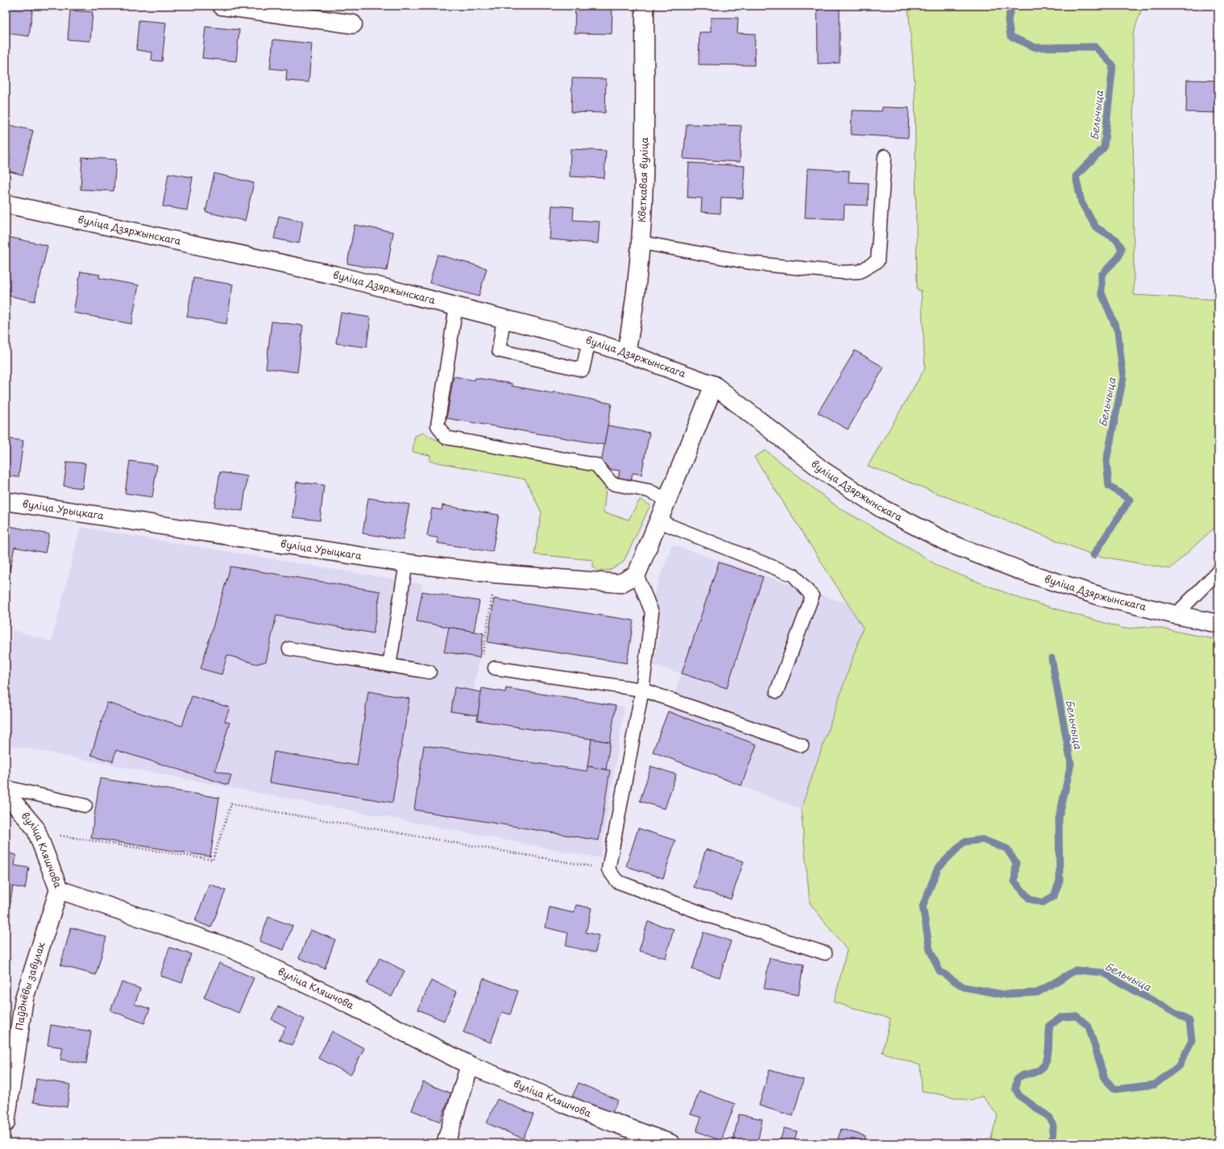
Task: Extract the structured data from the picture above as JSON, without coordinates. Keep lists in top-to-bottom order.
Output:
{
  "streets": {
    "street": [
      "Кветкавая вуліца",
      "вуліца Дзяржынскага",
      "вуліца Урыцкага",
      "вуліца Кляшчова",
      "Паўднёвы завулак"
    ]
  },
  "crossings": [
    ["Кветкавая вуліца", "вуліца Дзяржынскага"],
    ["вуліца Кляшчова", "Паўднёвы завулак"]
  ],
  "water": ["Бельчыца"]
}
